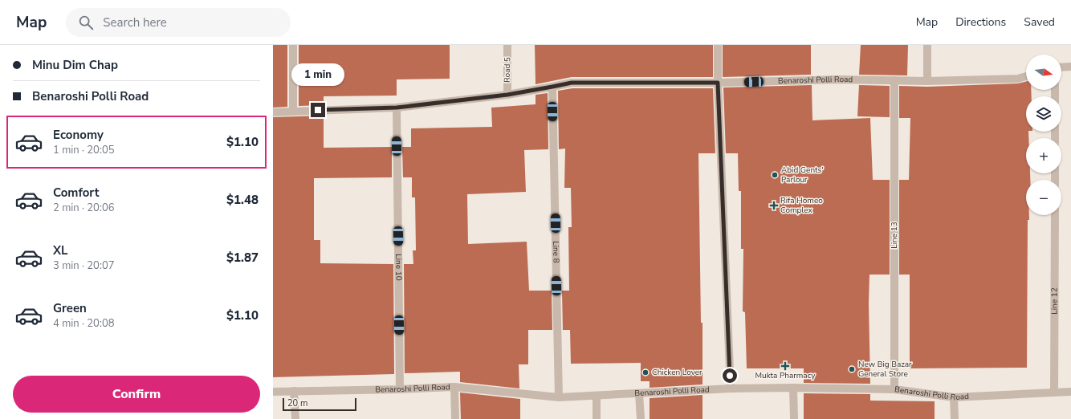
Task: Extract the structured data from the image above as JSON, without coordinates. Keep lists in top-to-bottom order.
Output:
{
  "streets": {
    "street": [
      "Road 5",
      "Benaroshi Polli Road",
      "Line 13",
      "Line 8",
      "Line 10",
      "Line 12"
    ]
  },
  "crossings": [
    ["Road 5", "Benaroshi Polli Road"],
    ["Benaroshi Polli Road", "Line 13"],
    ["Benaroshi Polli Road", "Line 8"],
    ["Benaroshi Polli Road", "Line 10"],
    ["Benaroshi Polli Road", "Line 12"]
  ],
  "places": {
    "other": ["Abid Gents' Parlour", "New Big Bazar General Store", "Chicken Lover"],
    "health": ["Rifa Homeo Complex", "Mukta Pharmacy"]
  },
  "scale_bar": "20 m",
  "north": "right",
  "page": {
    "header": "Map",
    "search": "Search here",
    "nav": ["Map", "Directions", "Saved"],
    "banner": ["Minu Dim Chap", "Benaroshi Polli Road"],
    "map_buttons": ["+", "−"],
    "bubble": "1 min",
    "list": [
      {
        "name": "Economy",
        "note": "1 min · 20:05",
        "value": "$1.10"
      },
      {
        "name": "Comfort",
        "note": "2 min · 20:06",
        "value": "$1.48"
      },
      {
        "name": "XL",
        "note": "3 min · 20:07",
        "value": "$1.87"
      },
      {
        "name": "Green",
        "note": "4 min · 20:08",
        "value": "$1.10"
      }
    ],
    "buttons": "Confirm",
    "scale": "20 m"
  }
}
